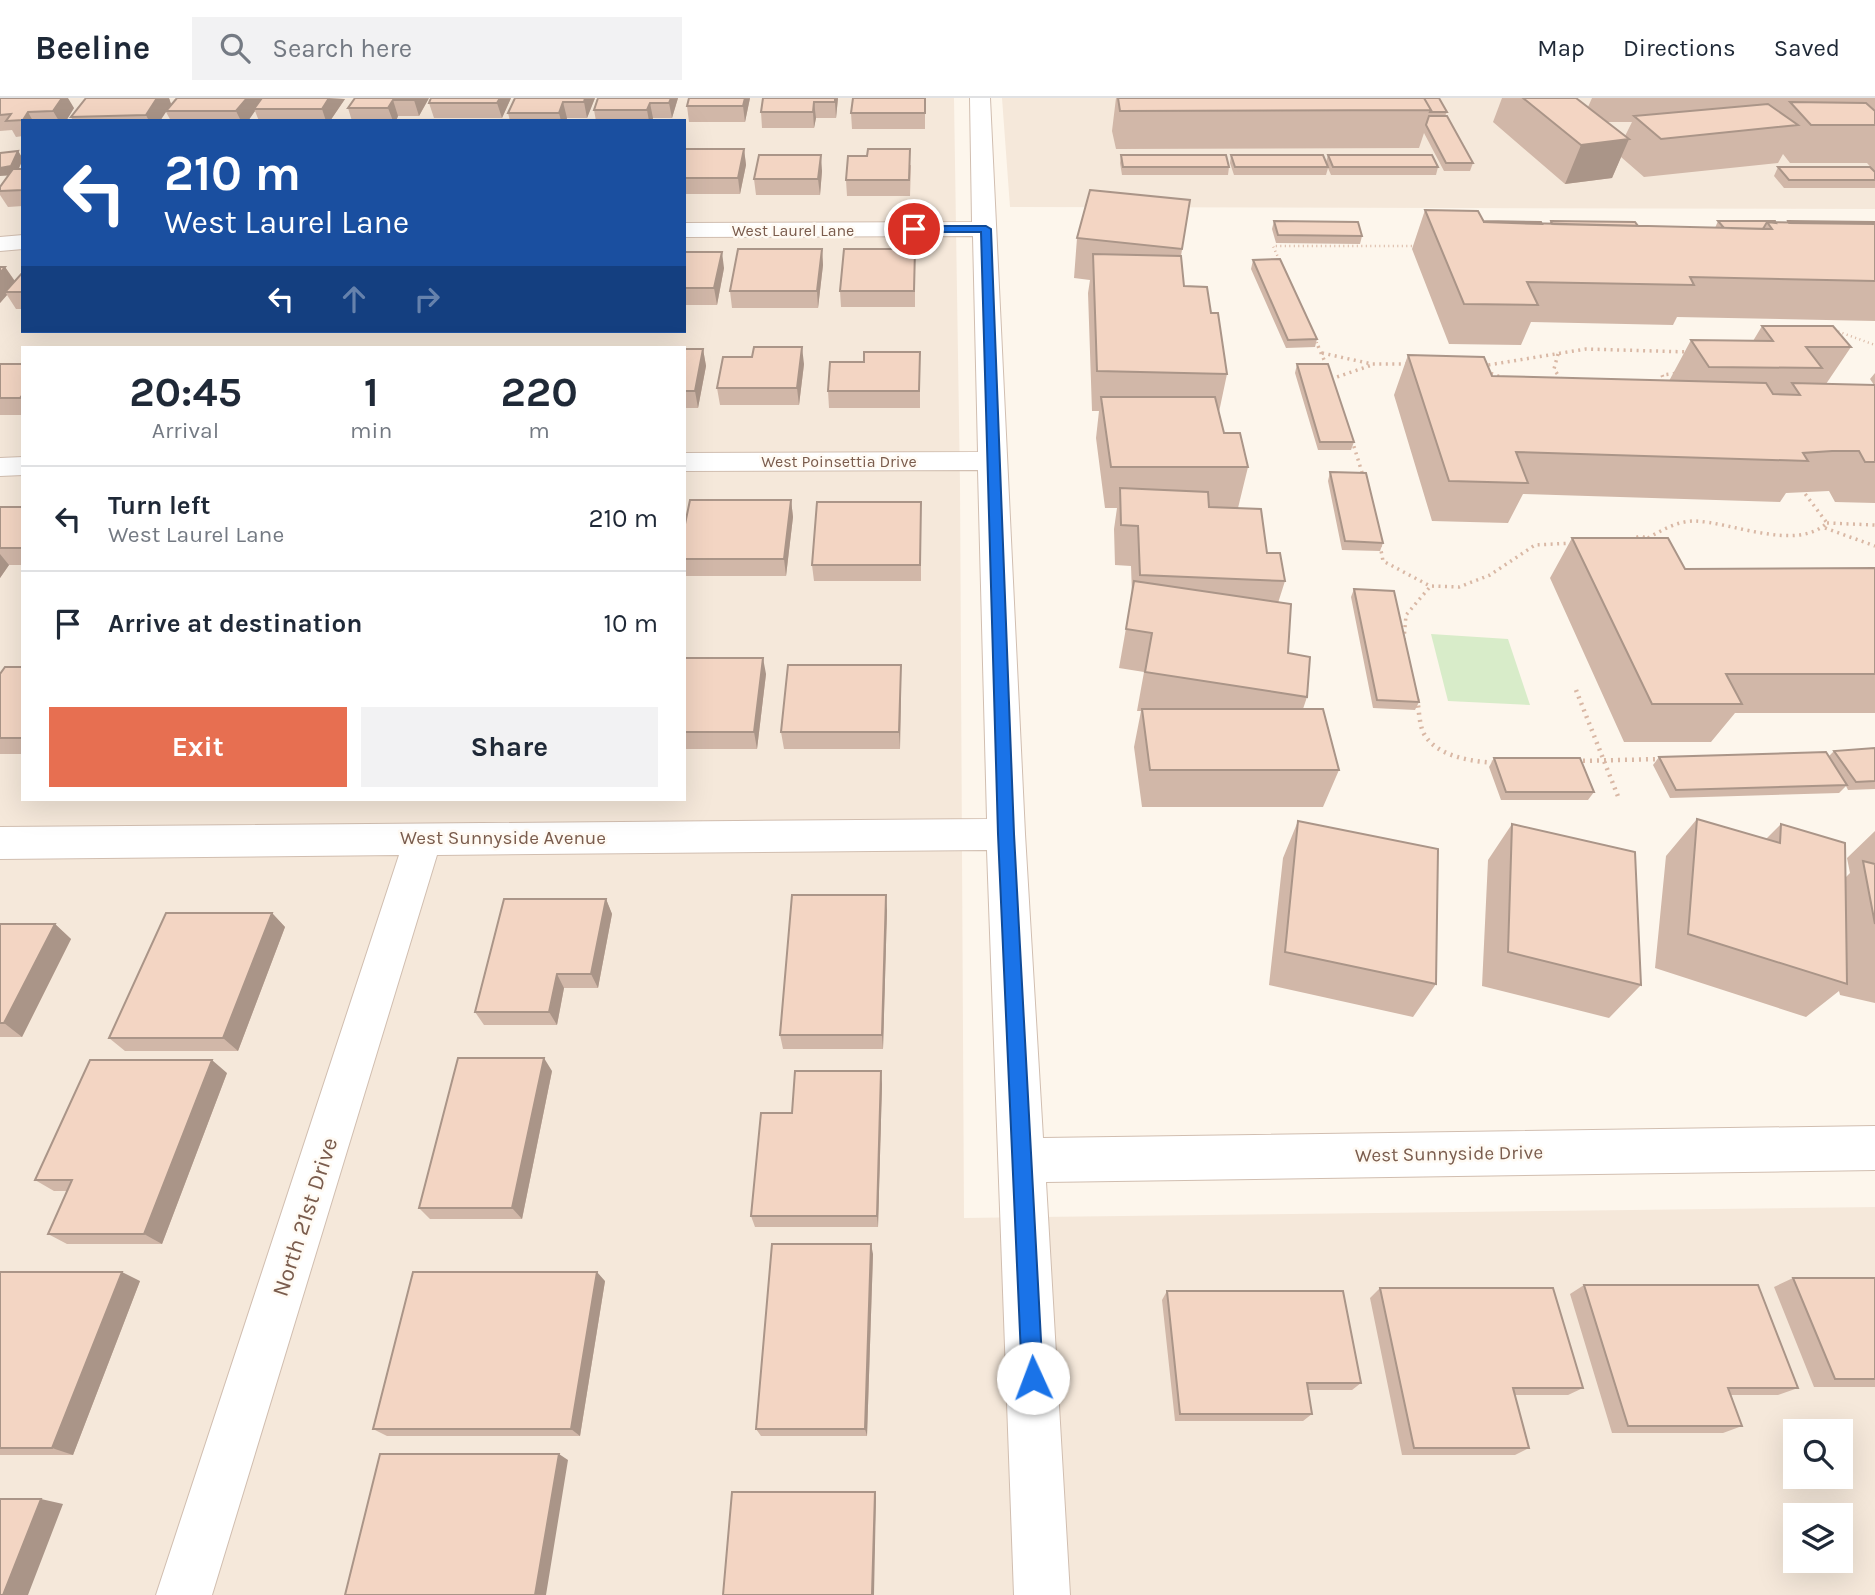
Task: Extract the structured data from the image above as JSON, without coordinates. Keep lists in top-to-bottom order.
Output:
{
  "streets": {
    "street": [
      "West Laurel Lane",
      "West Poinsettia Drive",
      "West Sunnyside Avenue",
      "West Sunnyside Drive",
      "North 21st Drive"
    ]
  },
  "crossings": [
    ["West Sunnyside Avenue", "North 21st Drive"]
  ],
  "page": {
    "header": "Beeline",
    "search": "Search here",
    "nav": ["Map", "Directions", "Saved"],
    "turn": ["210 m", "West Laurel Lane"],
    "eta": [
      "20:45",
      "Arrival",
      "1",
      "min",
      "220",
      "m"
    ],
    "list": [
      {
        "name": "Turn left",
        "note": "West Laurel Lane",
        "value": "210 m"
      },
      {
        "name": "Arrive at destination",
        "value": "10 m"
      }
    ],
    "buttons": ["Exit", "Share"]
  }
}
